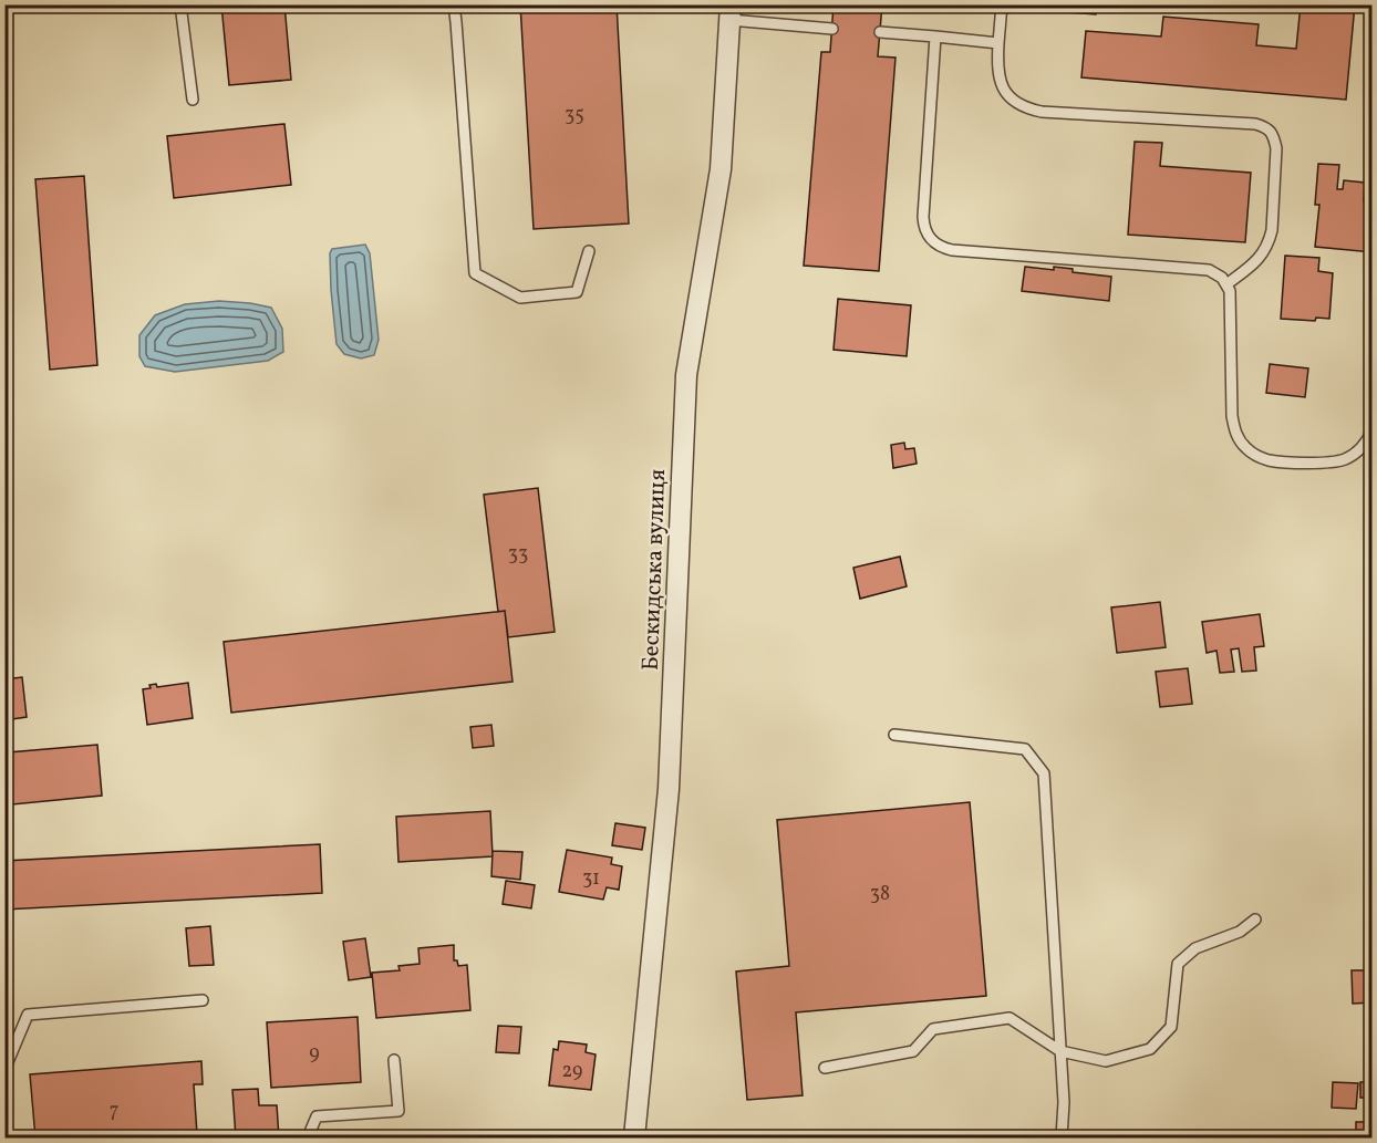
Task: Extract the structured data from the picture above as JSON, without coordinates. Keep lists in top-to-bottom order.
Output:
{
  "streets": {
    "street": ["Бескидська вулиця"]
  },
  "house_numbers": [
    "35",
    "33",
    "31",
    "38",
    "9",
    "29",
    "7"
  ]
}
